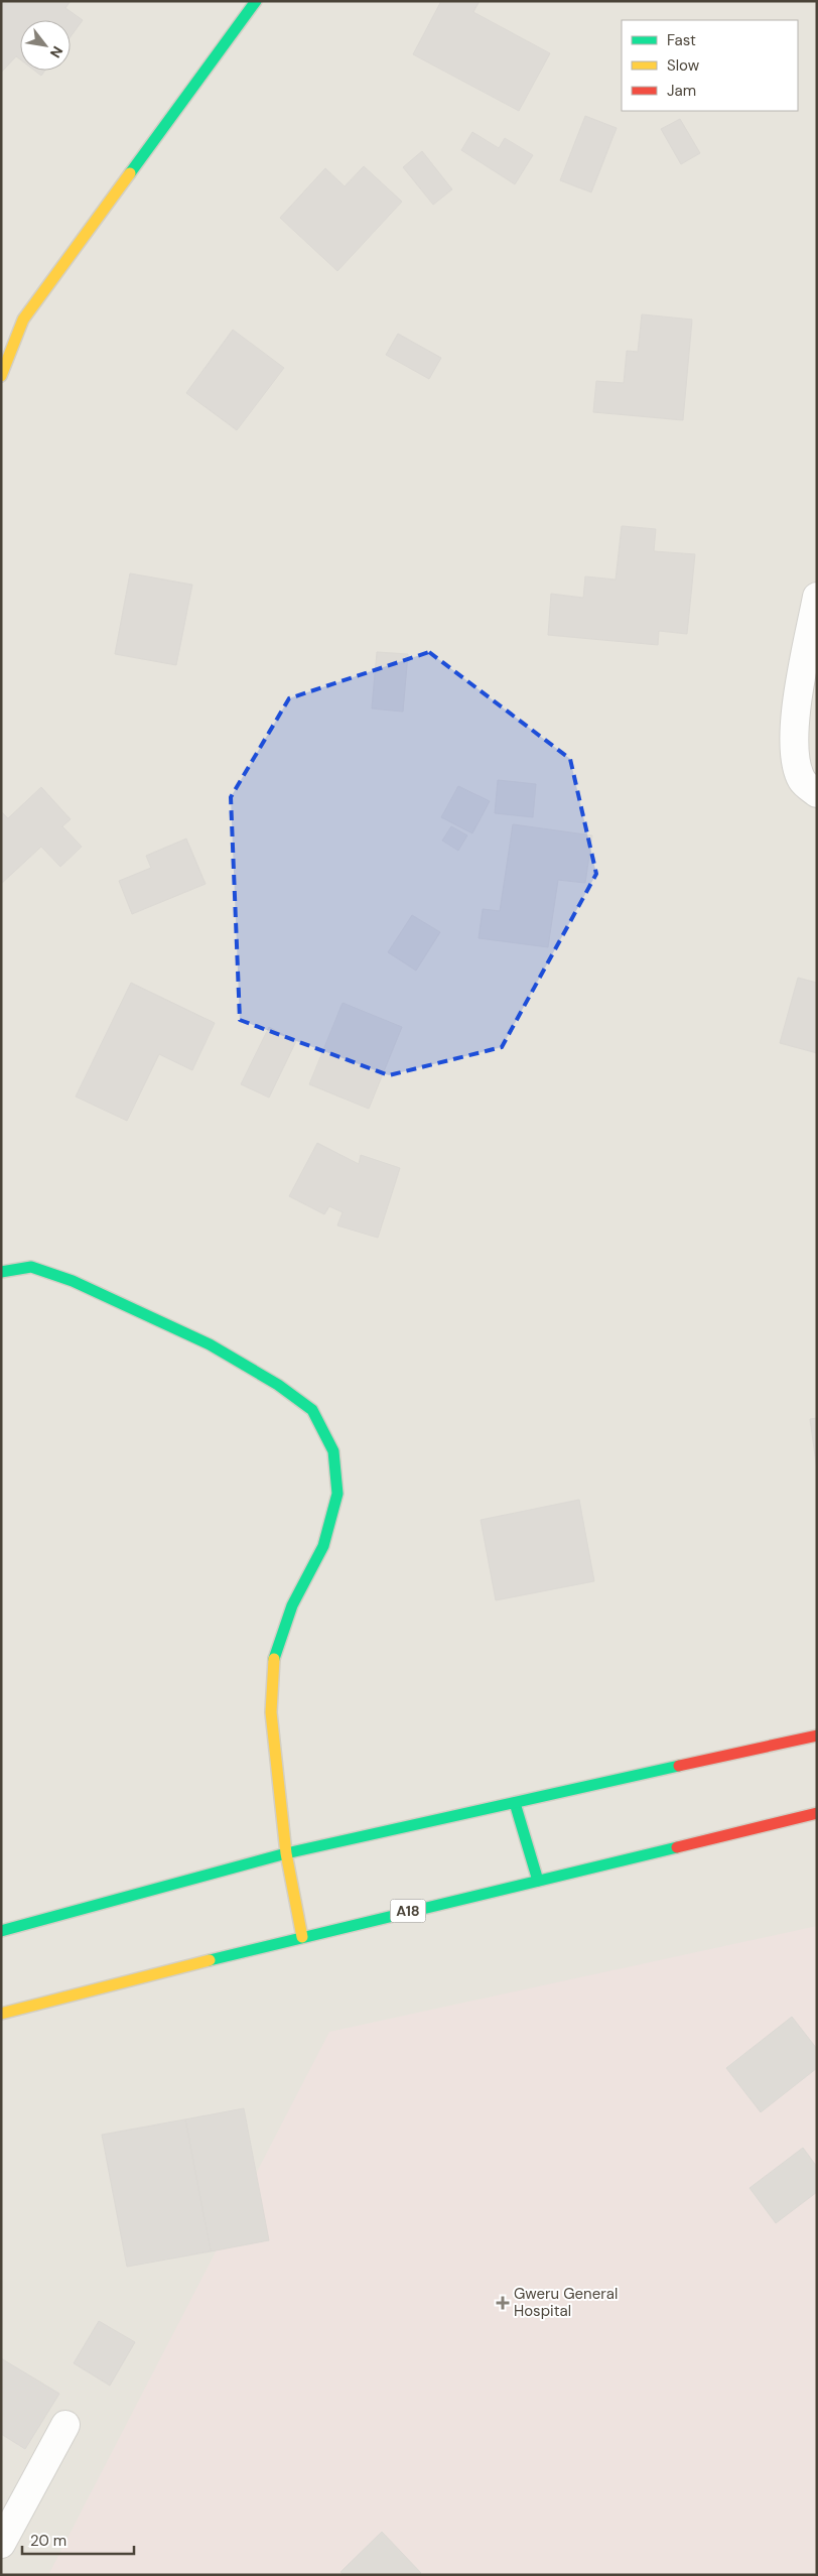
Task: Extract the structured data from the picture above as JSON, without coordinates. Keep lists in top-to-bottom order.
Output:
{
  "streets": {
    "main road": ["A18"]
  },
  "places": {
    "health": ["Gweru General Hospital"]
  },
  "legend": ["Fast", "Slow", "Jam"],
  "scale_bar": "20 m",
  "north": "bottom right"
}
